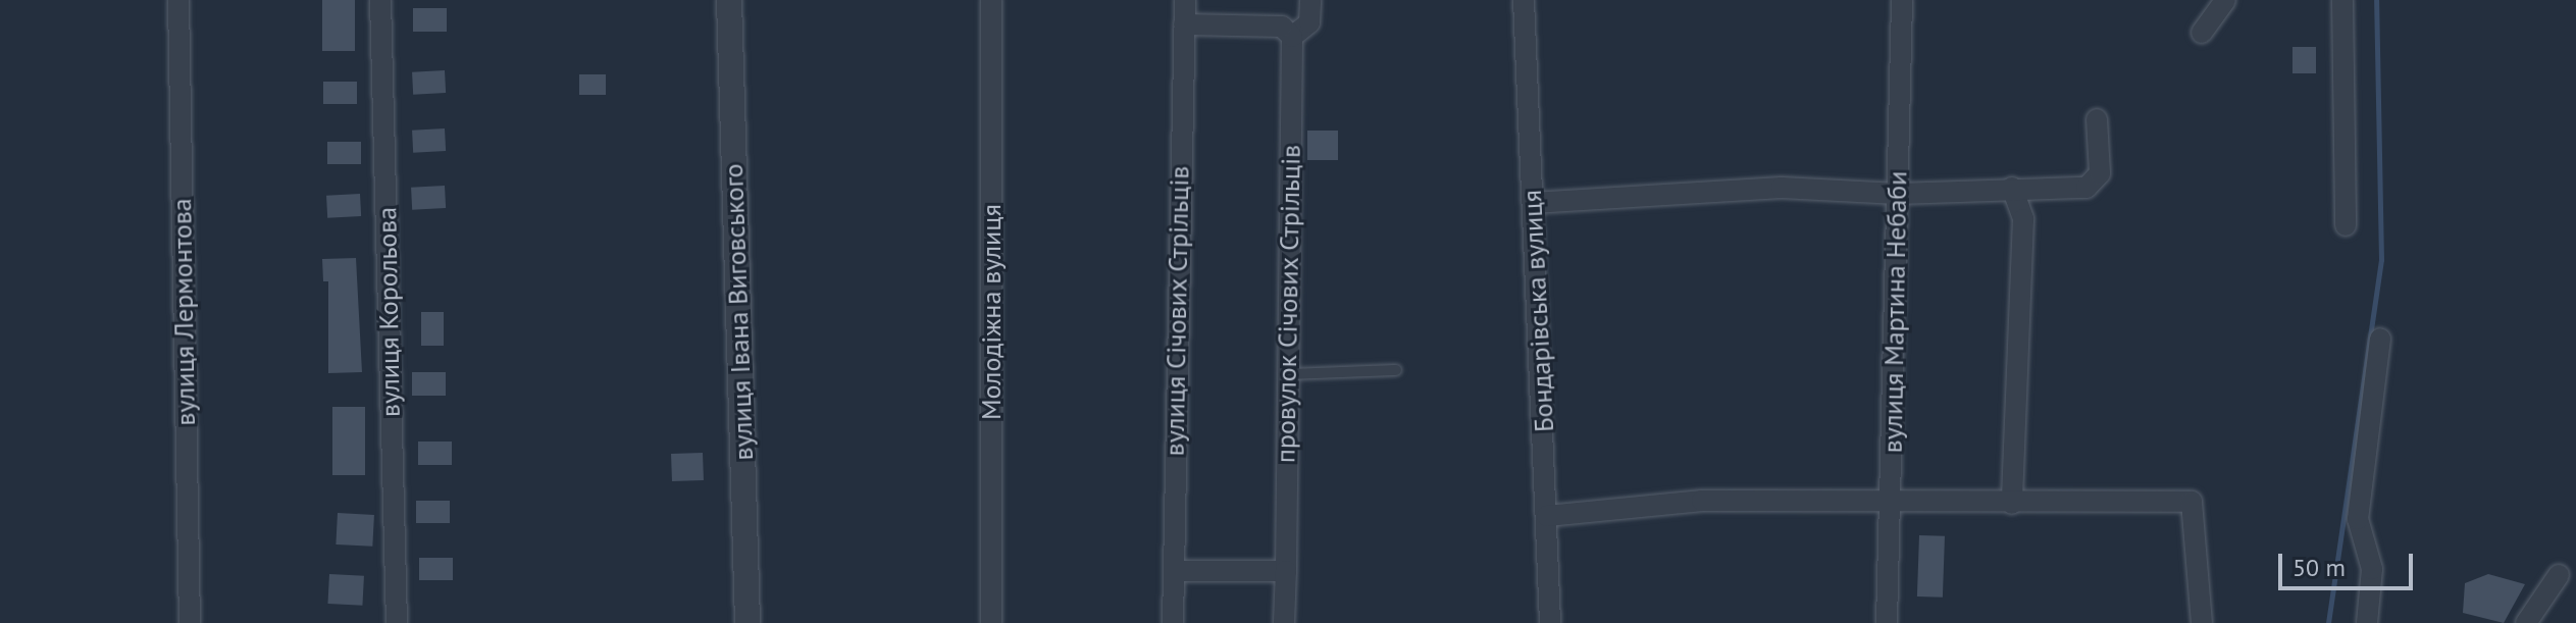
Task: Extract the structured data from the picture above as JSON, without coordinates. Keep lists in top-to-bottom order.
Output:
{
  "streets": {
    "street": [
      "провулок Січових Стрільців",
      "вулиця Січових Стрільців",
      "Бондарівська вулиця",
      "вулиця Лермонтова",
      "вулиця Корольова",
      "вулиця Івана Виговського",
      "Молодіжна вулиця",
      "вулиця Мартина Небаби"
    ]
  },
  "scale_bar": "50 m"
}
